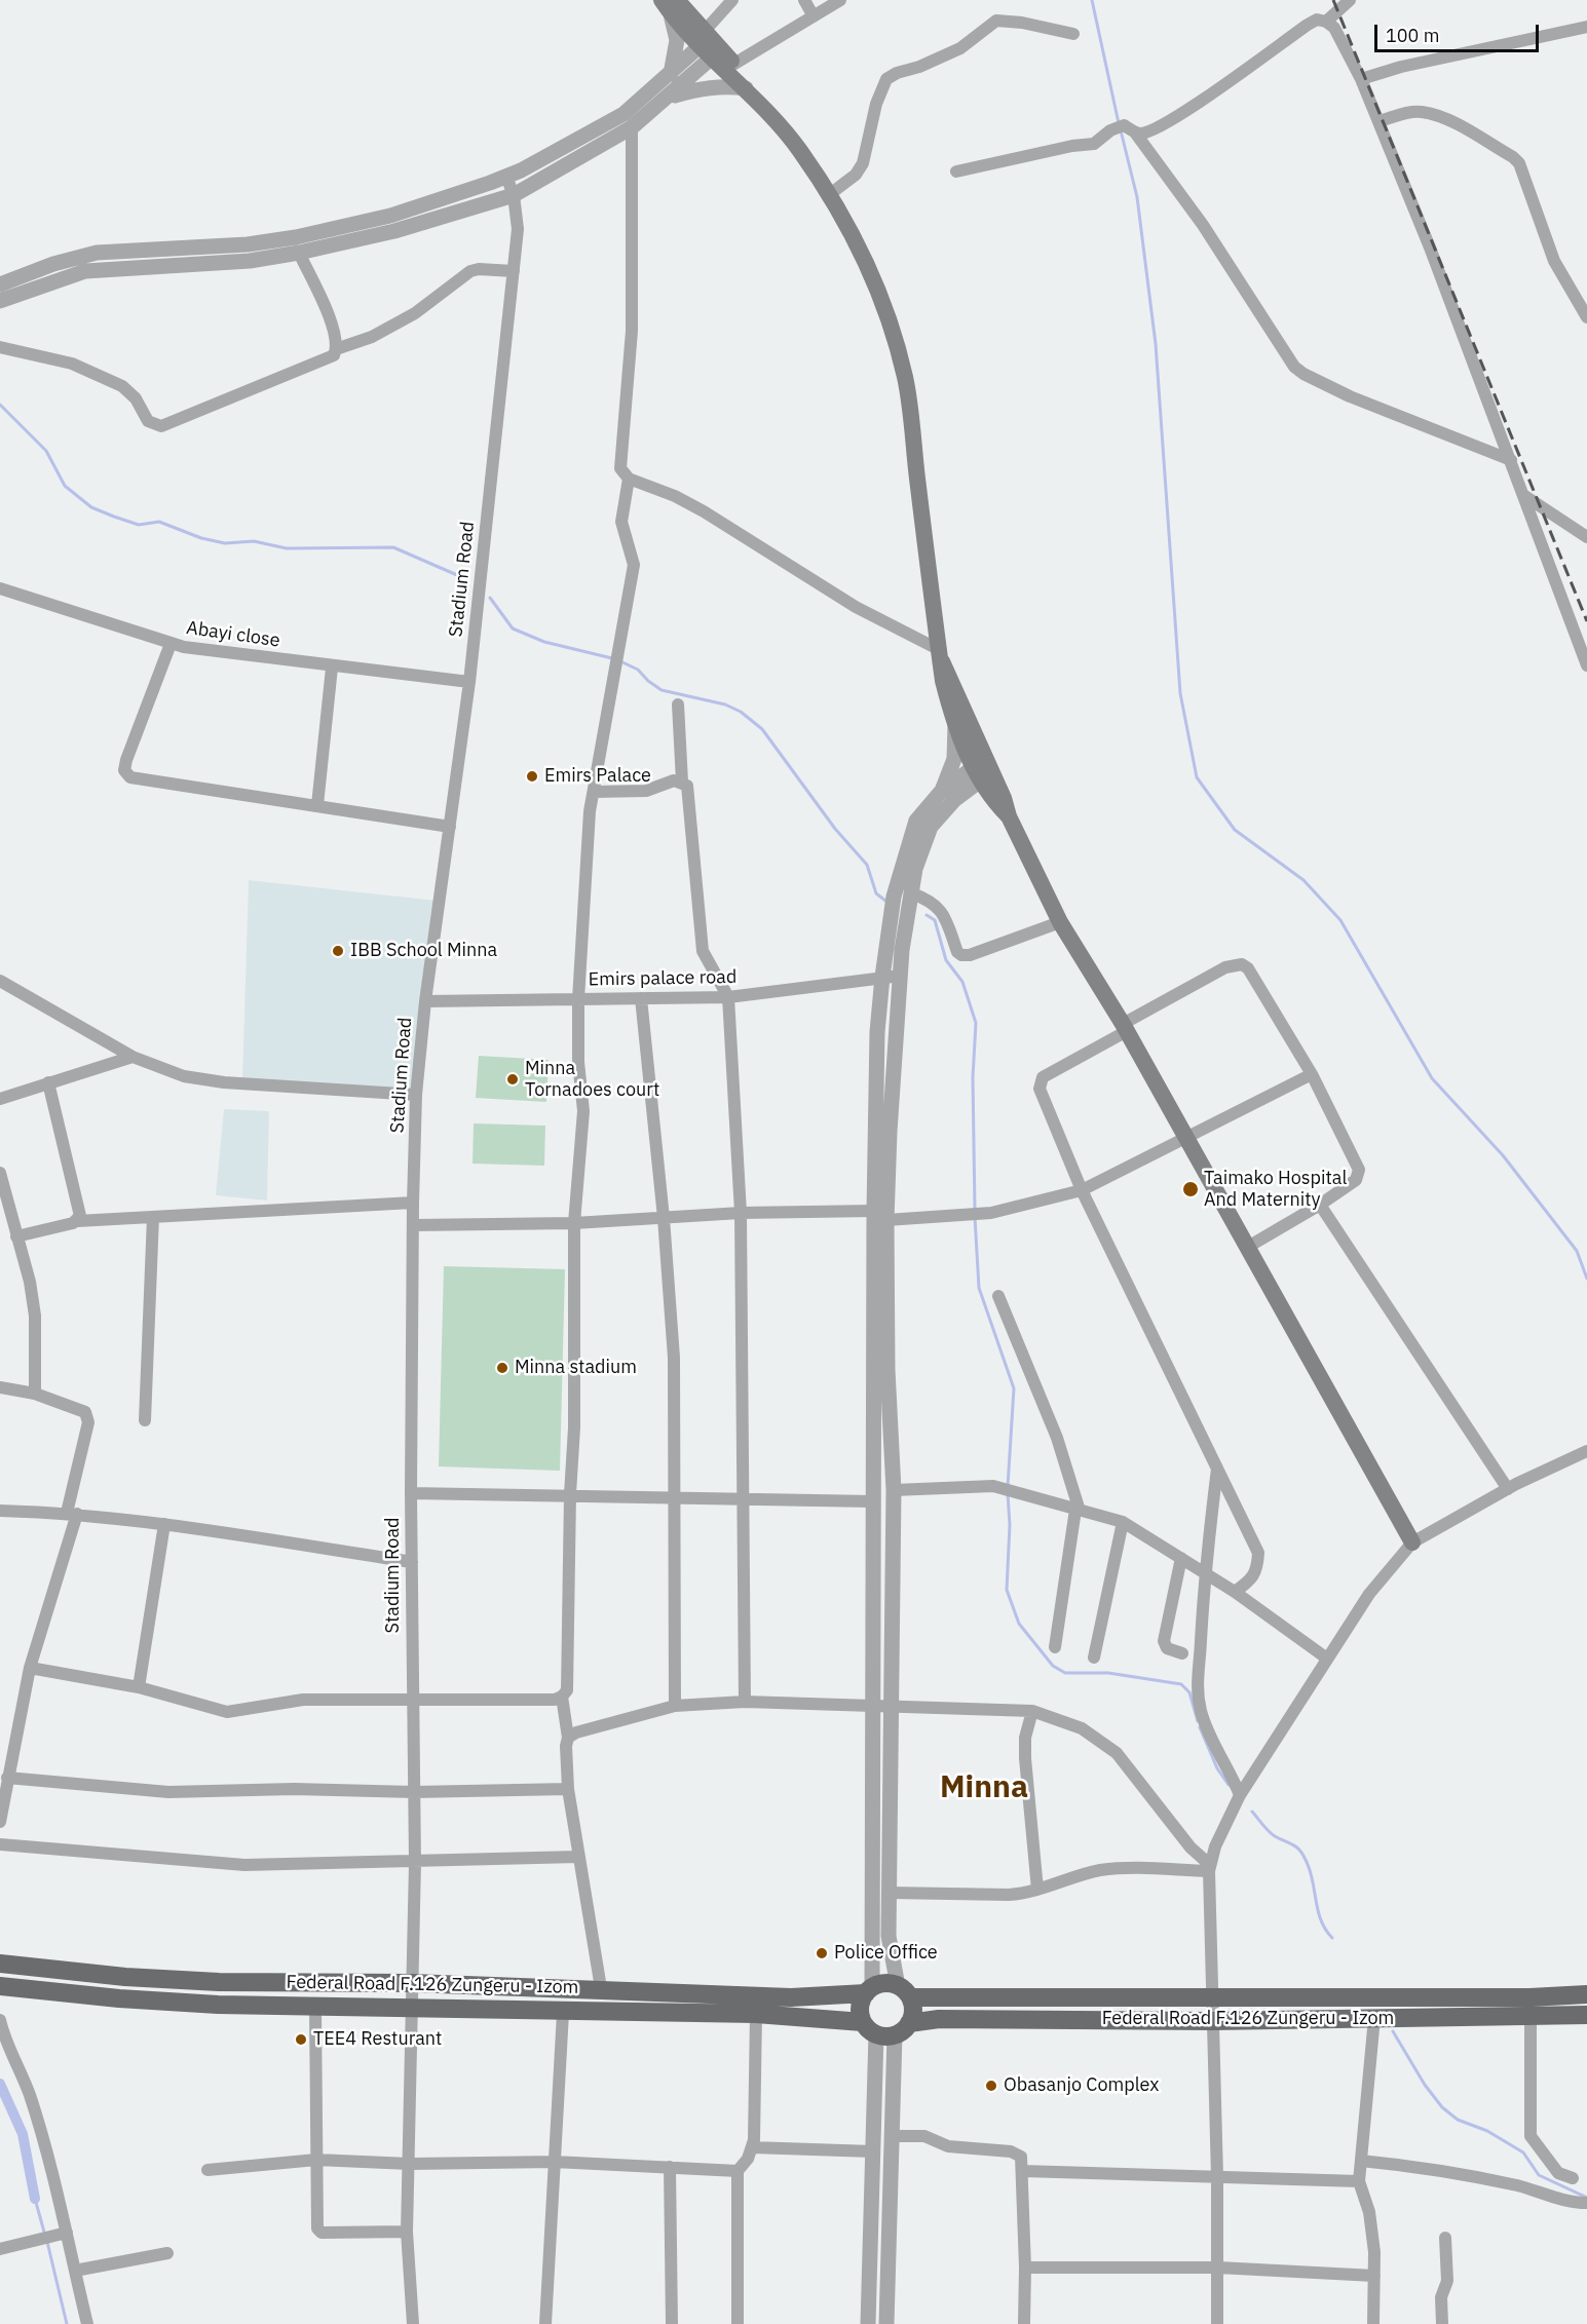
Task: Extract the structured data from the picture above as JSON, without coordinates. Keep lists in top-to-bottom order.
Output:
{
  "streets": {
    "main road": ["Federal Road F.126 Zungeru - Izom"],
    "street": ["Stadium Road", "Abayi close", "Emirs palace road"]
  },
  "crossings": [
    ["Stadium Road", "Abayi close"],
    ["Stadium Road", "Emirs palace road"],
    ["Stadium Road", "Federal Road F.126 Zungeru - Izom"]
  ],
  "districts": ["Minna"],
  "places": [
    "Emirs Palace",
    "IBB School Minna",
    "Minna Tornadoes court",
    "Taimako Hospital And Maternity",
    "Minna stadium",
    "Police Office",
    "TEE4 Resturant",
    "Obasanjo Complex"
  ],
  "scale_bar": "100 m"
}
